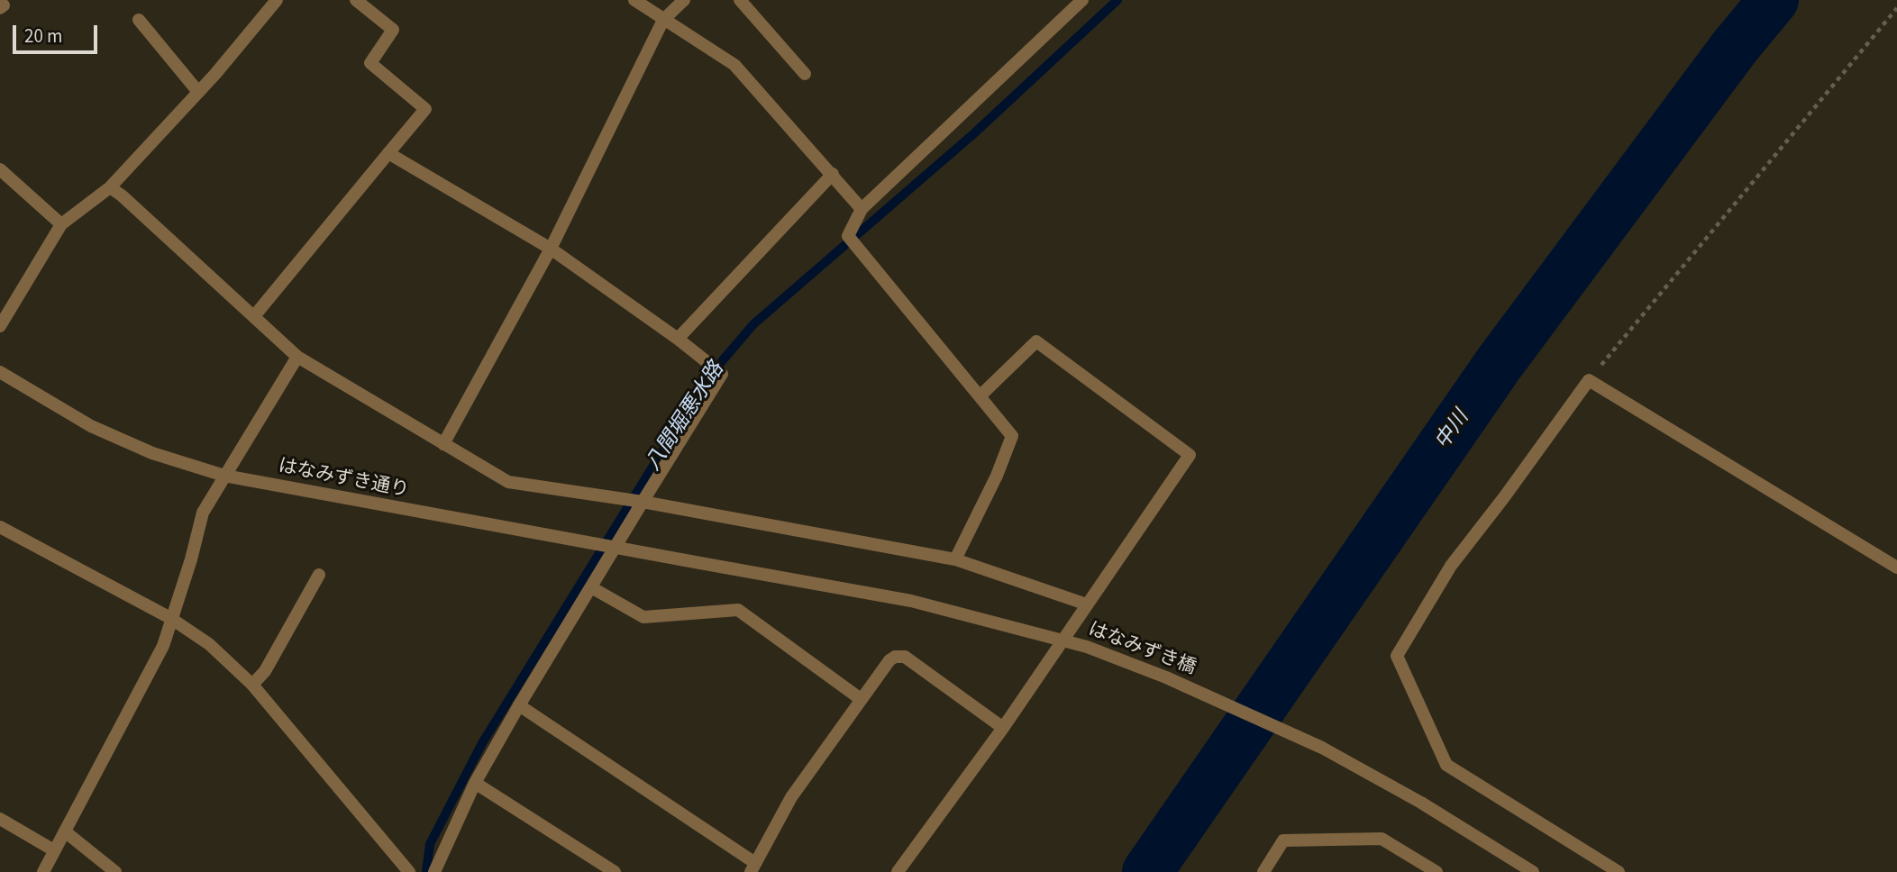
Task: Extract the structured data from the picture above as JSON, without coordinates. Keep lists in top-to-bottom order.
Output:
{
  "streets": {
    "street": ["はなみずき通り", "はなみずき橋"]
  },
  "crossings": [
    ["はなみずき通り", "はなみずき橋"]
  ],
  "water": ["八間堀悪水路", "中川"],
  "scale_bar": "20 m"
}
